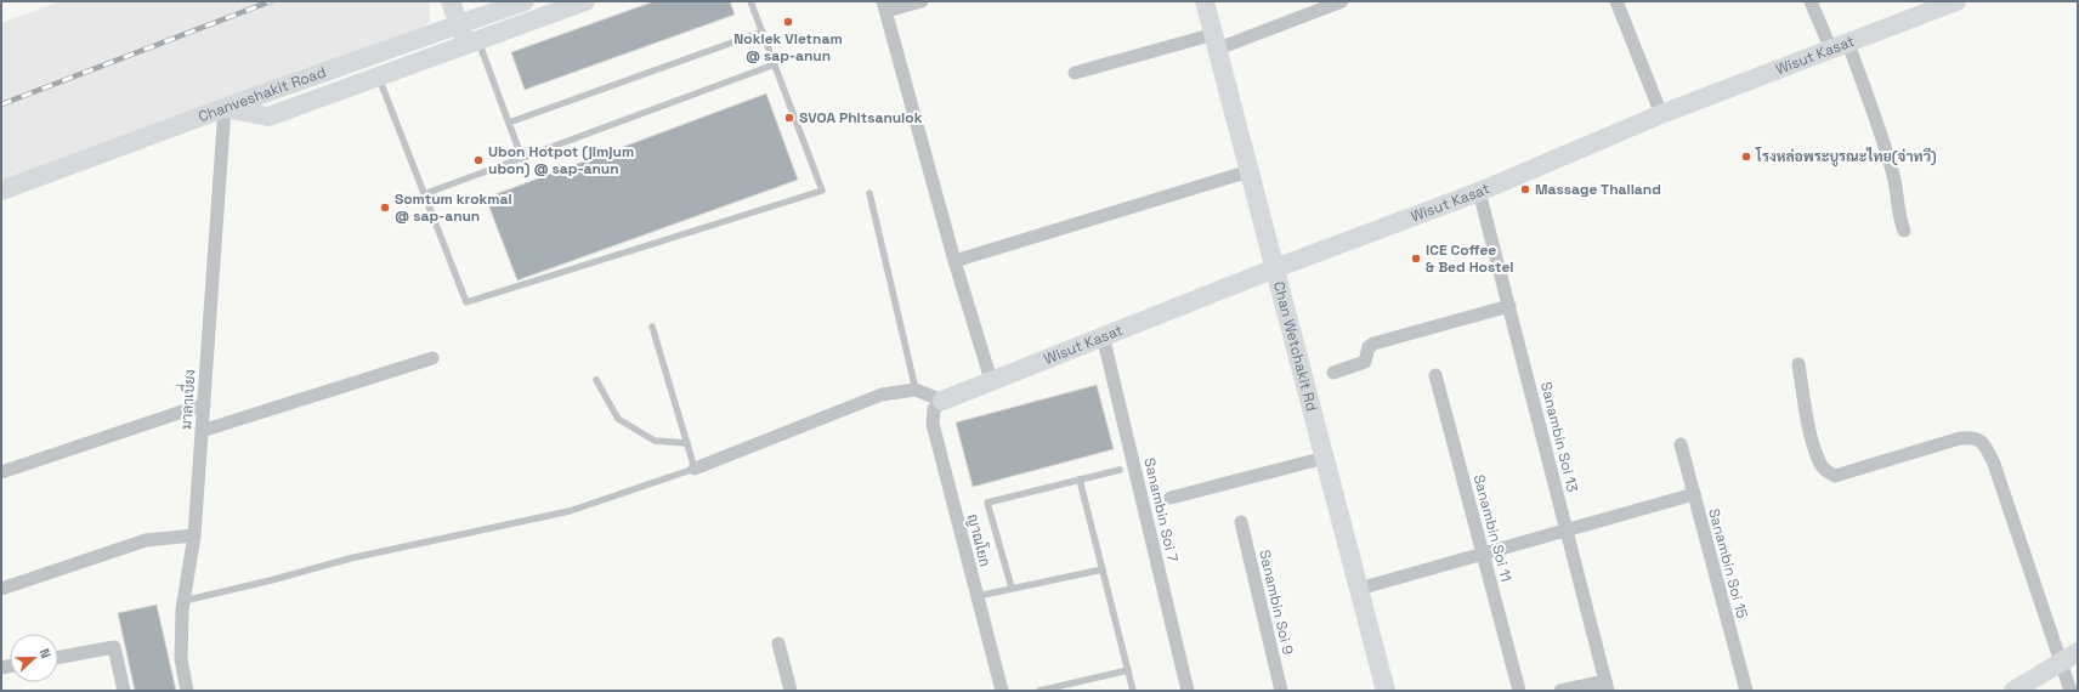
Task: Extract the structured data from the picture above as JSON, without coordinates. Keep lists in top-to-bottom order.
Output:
{
  "streets": {
    "street": [
      "Wisut Kasat",
      "Chanveshakit Road",
      "Chan Wetchakit Rd",
      "มาลาเบี่ยง",
      "Sanambin Soi 13",
      "Sanambin Soi 7",
      "Sanambin Soi 11",
      "ญาณโยก",
      "Sanambin Soi 15",
      "Sanambin Soi 9"
    ]
  },
  "crossings": [
    ["Wisut Kasat", "Chan Wetchakit Rd"],
    ["Wisut Kasat", "Sanambin Soi 13"],
    ["Wisut Kasat", "Sanambin Soi 7"],
    ["Wisut Kasat", "ญาณโยก"],
    ["Chanveshakit Road", "มาลาเบี่ยง"]
  ],
  "places": [
    "Noklek Vietnam @ sap-anun",
    "SVOA Phitsanulok",
    "โรงหล่อพระบูรณะไทย(จ่าทวี)",
    "Ubon Hotpot (jimjum ubon) @ sap-anun",
    "Massage Thailand",
    "Somtum krokmai @ sap-anun",
    "ICE Coffee & Bed Hostel"
  ],
  "north": "right"
}
